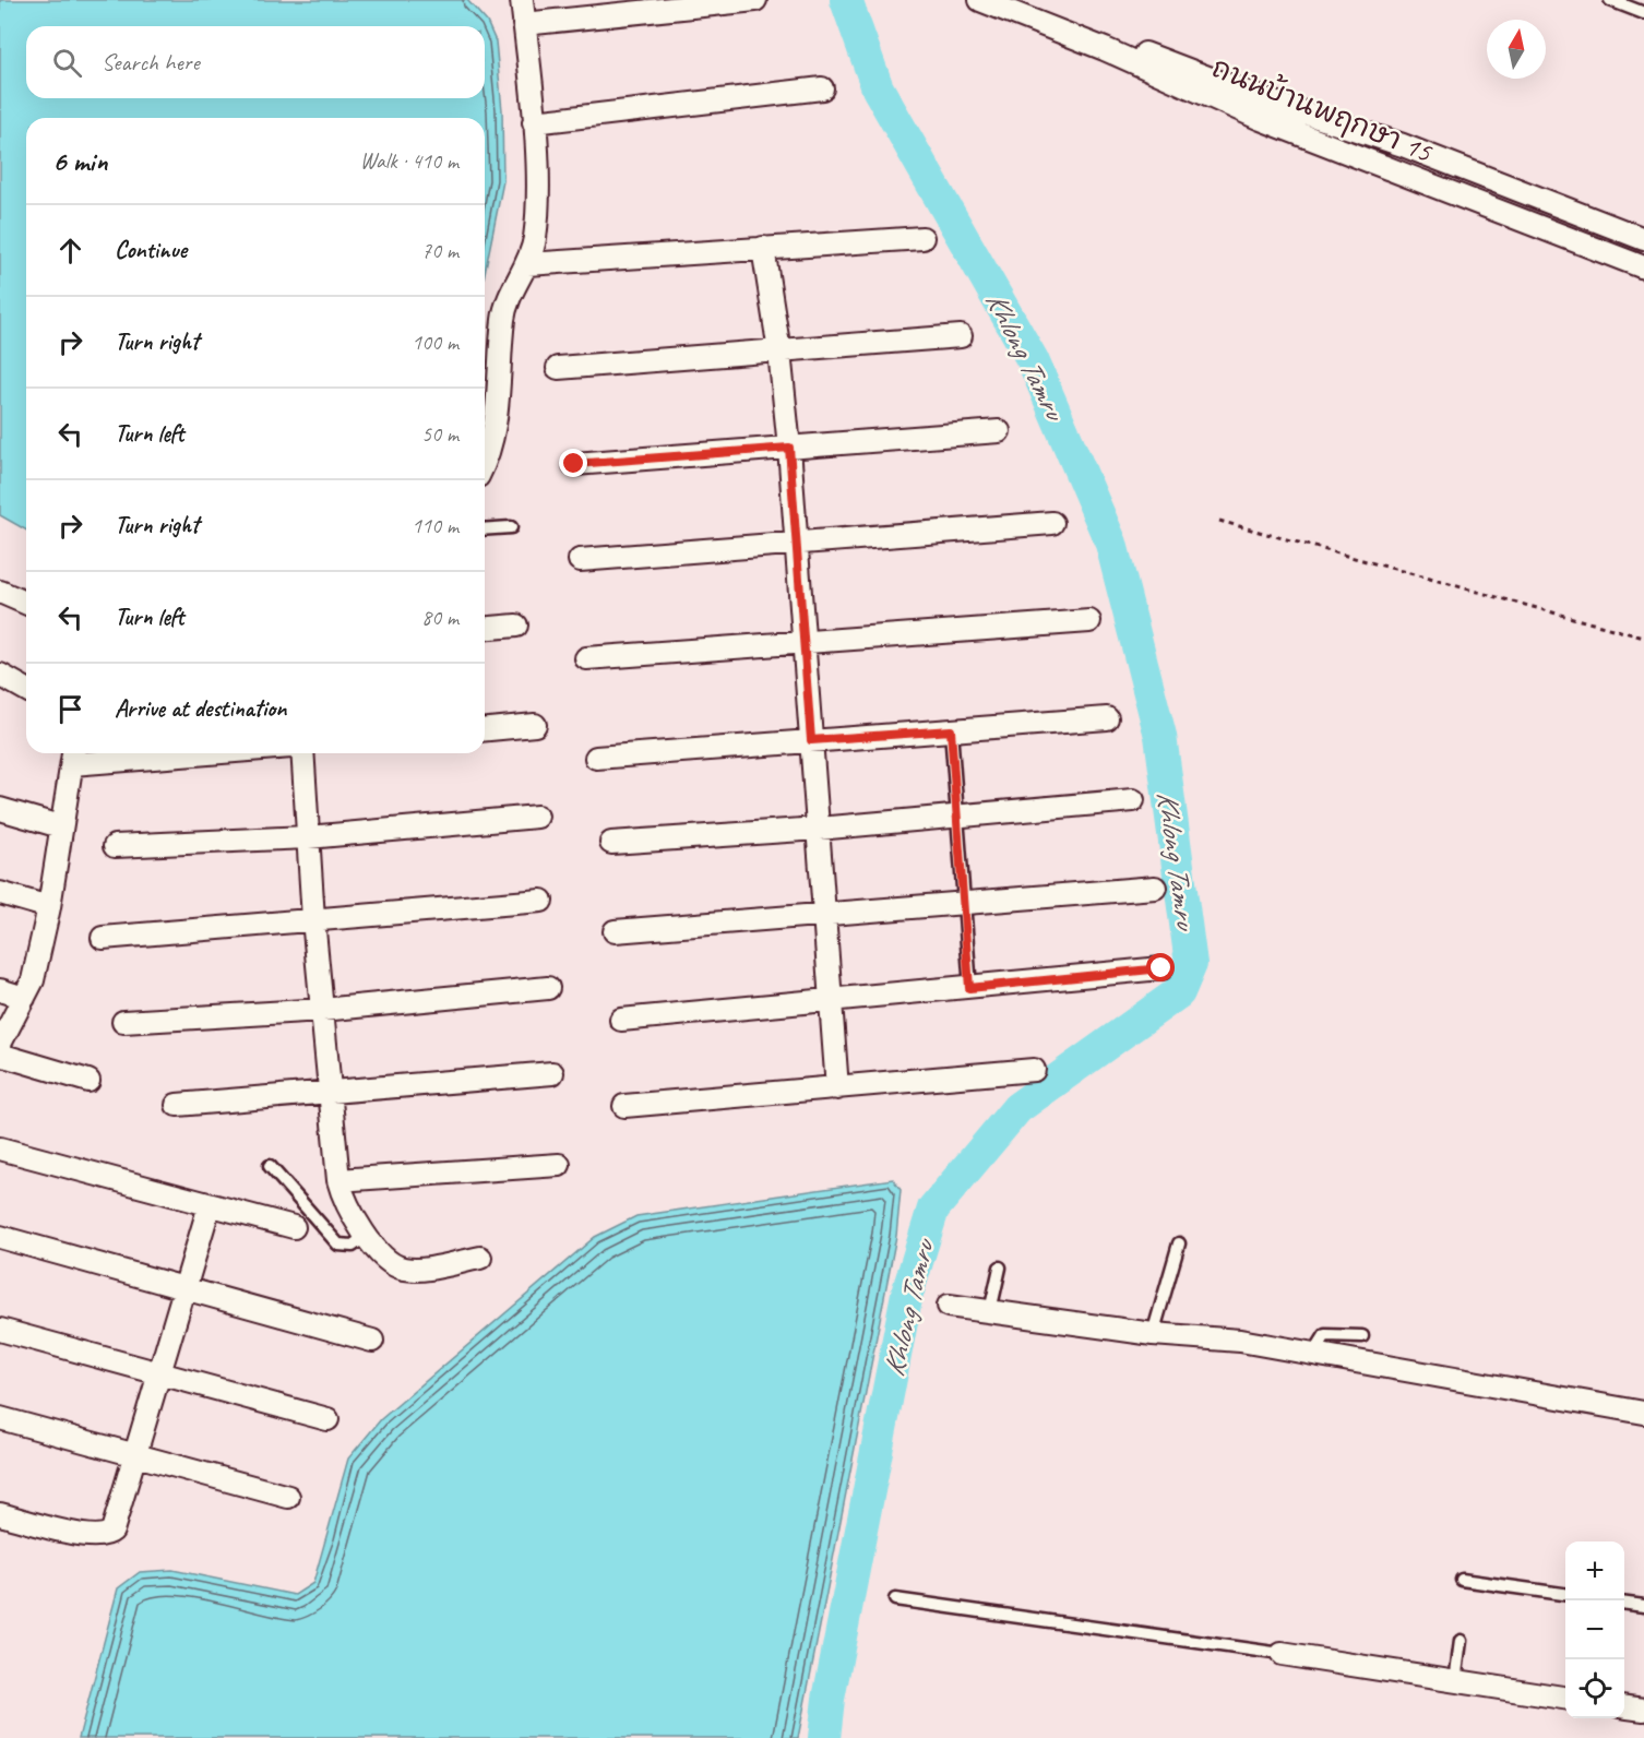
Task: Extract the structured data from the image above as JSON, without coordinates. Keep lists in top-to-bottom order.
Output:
{
  "streets": {
    "street": ["ถนนบ้านพฤกษา 15"]
  },
  "water": ["Khlong Tamru"],
  "north": "top",
  "page": {
    "search": "Search here",
    "heading": ["6 min", "Walk · 410 m"],
    "list": [
      ["Continue", "70 m"],
      ["Turn right", "100 m"],
      ["Turn left", "50 m"],
      ["Turn right", "110 m"],
      ["Turn left", "80 m"],
      "Arrive at destination"
    ],
    "map_buttons": ["+", "−"]
  }
}
